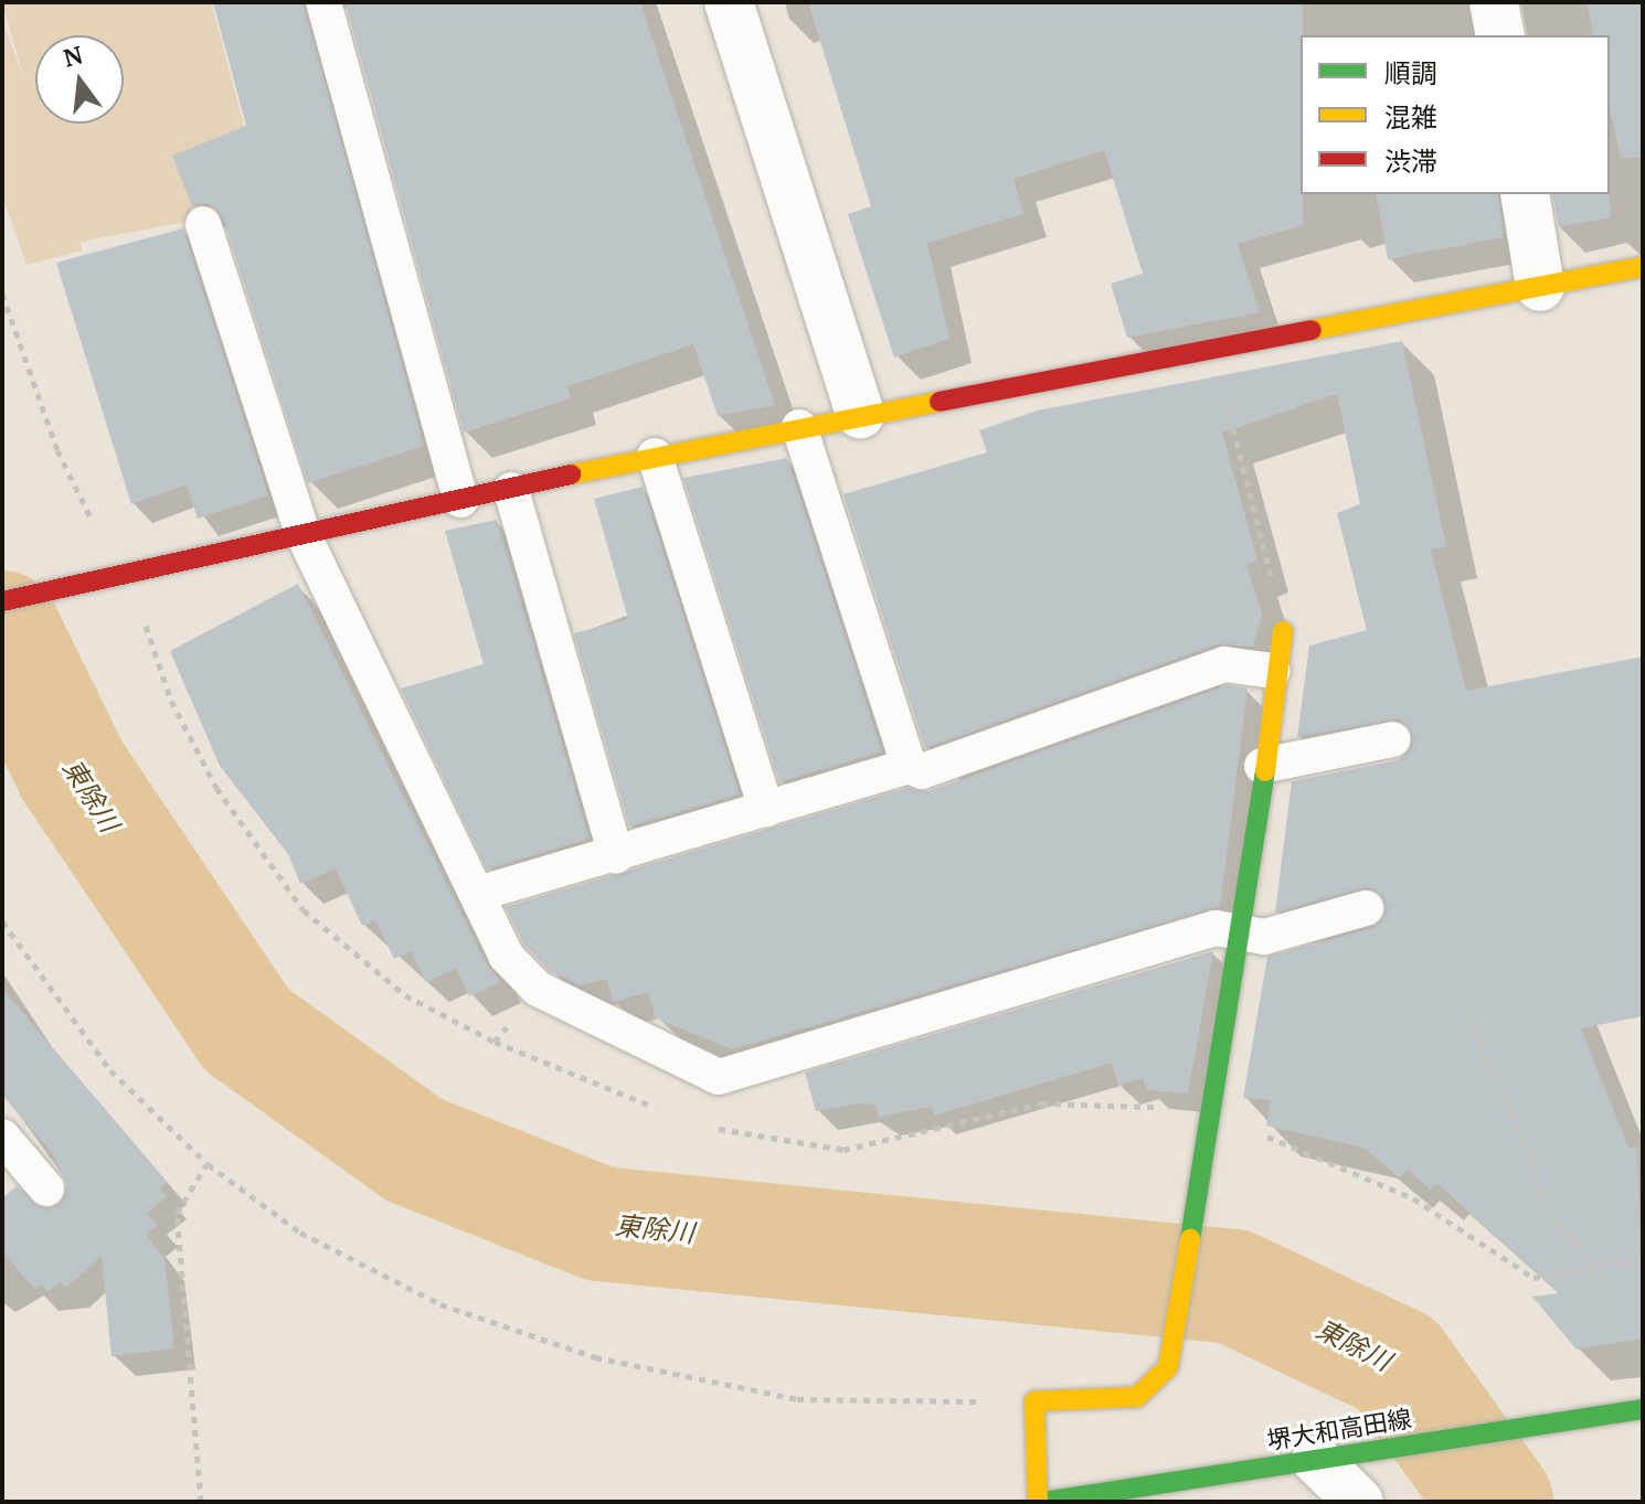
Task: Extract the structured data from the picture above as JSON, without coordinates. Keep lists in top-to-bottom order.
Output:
{
  "streets": {
    "street": ["堺大和高田線"]
  },
  "water": ["東除川"],
  "legend": ["順調", "混雑", "渋滞"],
  "north": "top"
}
